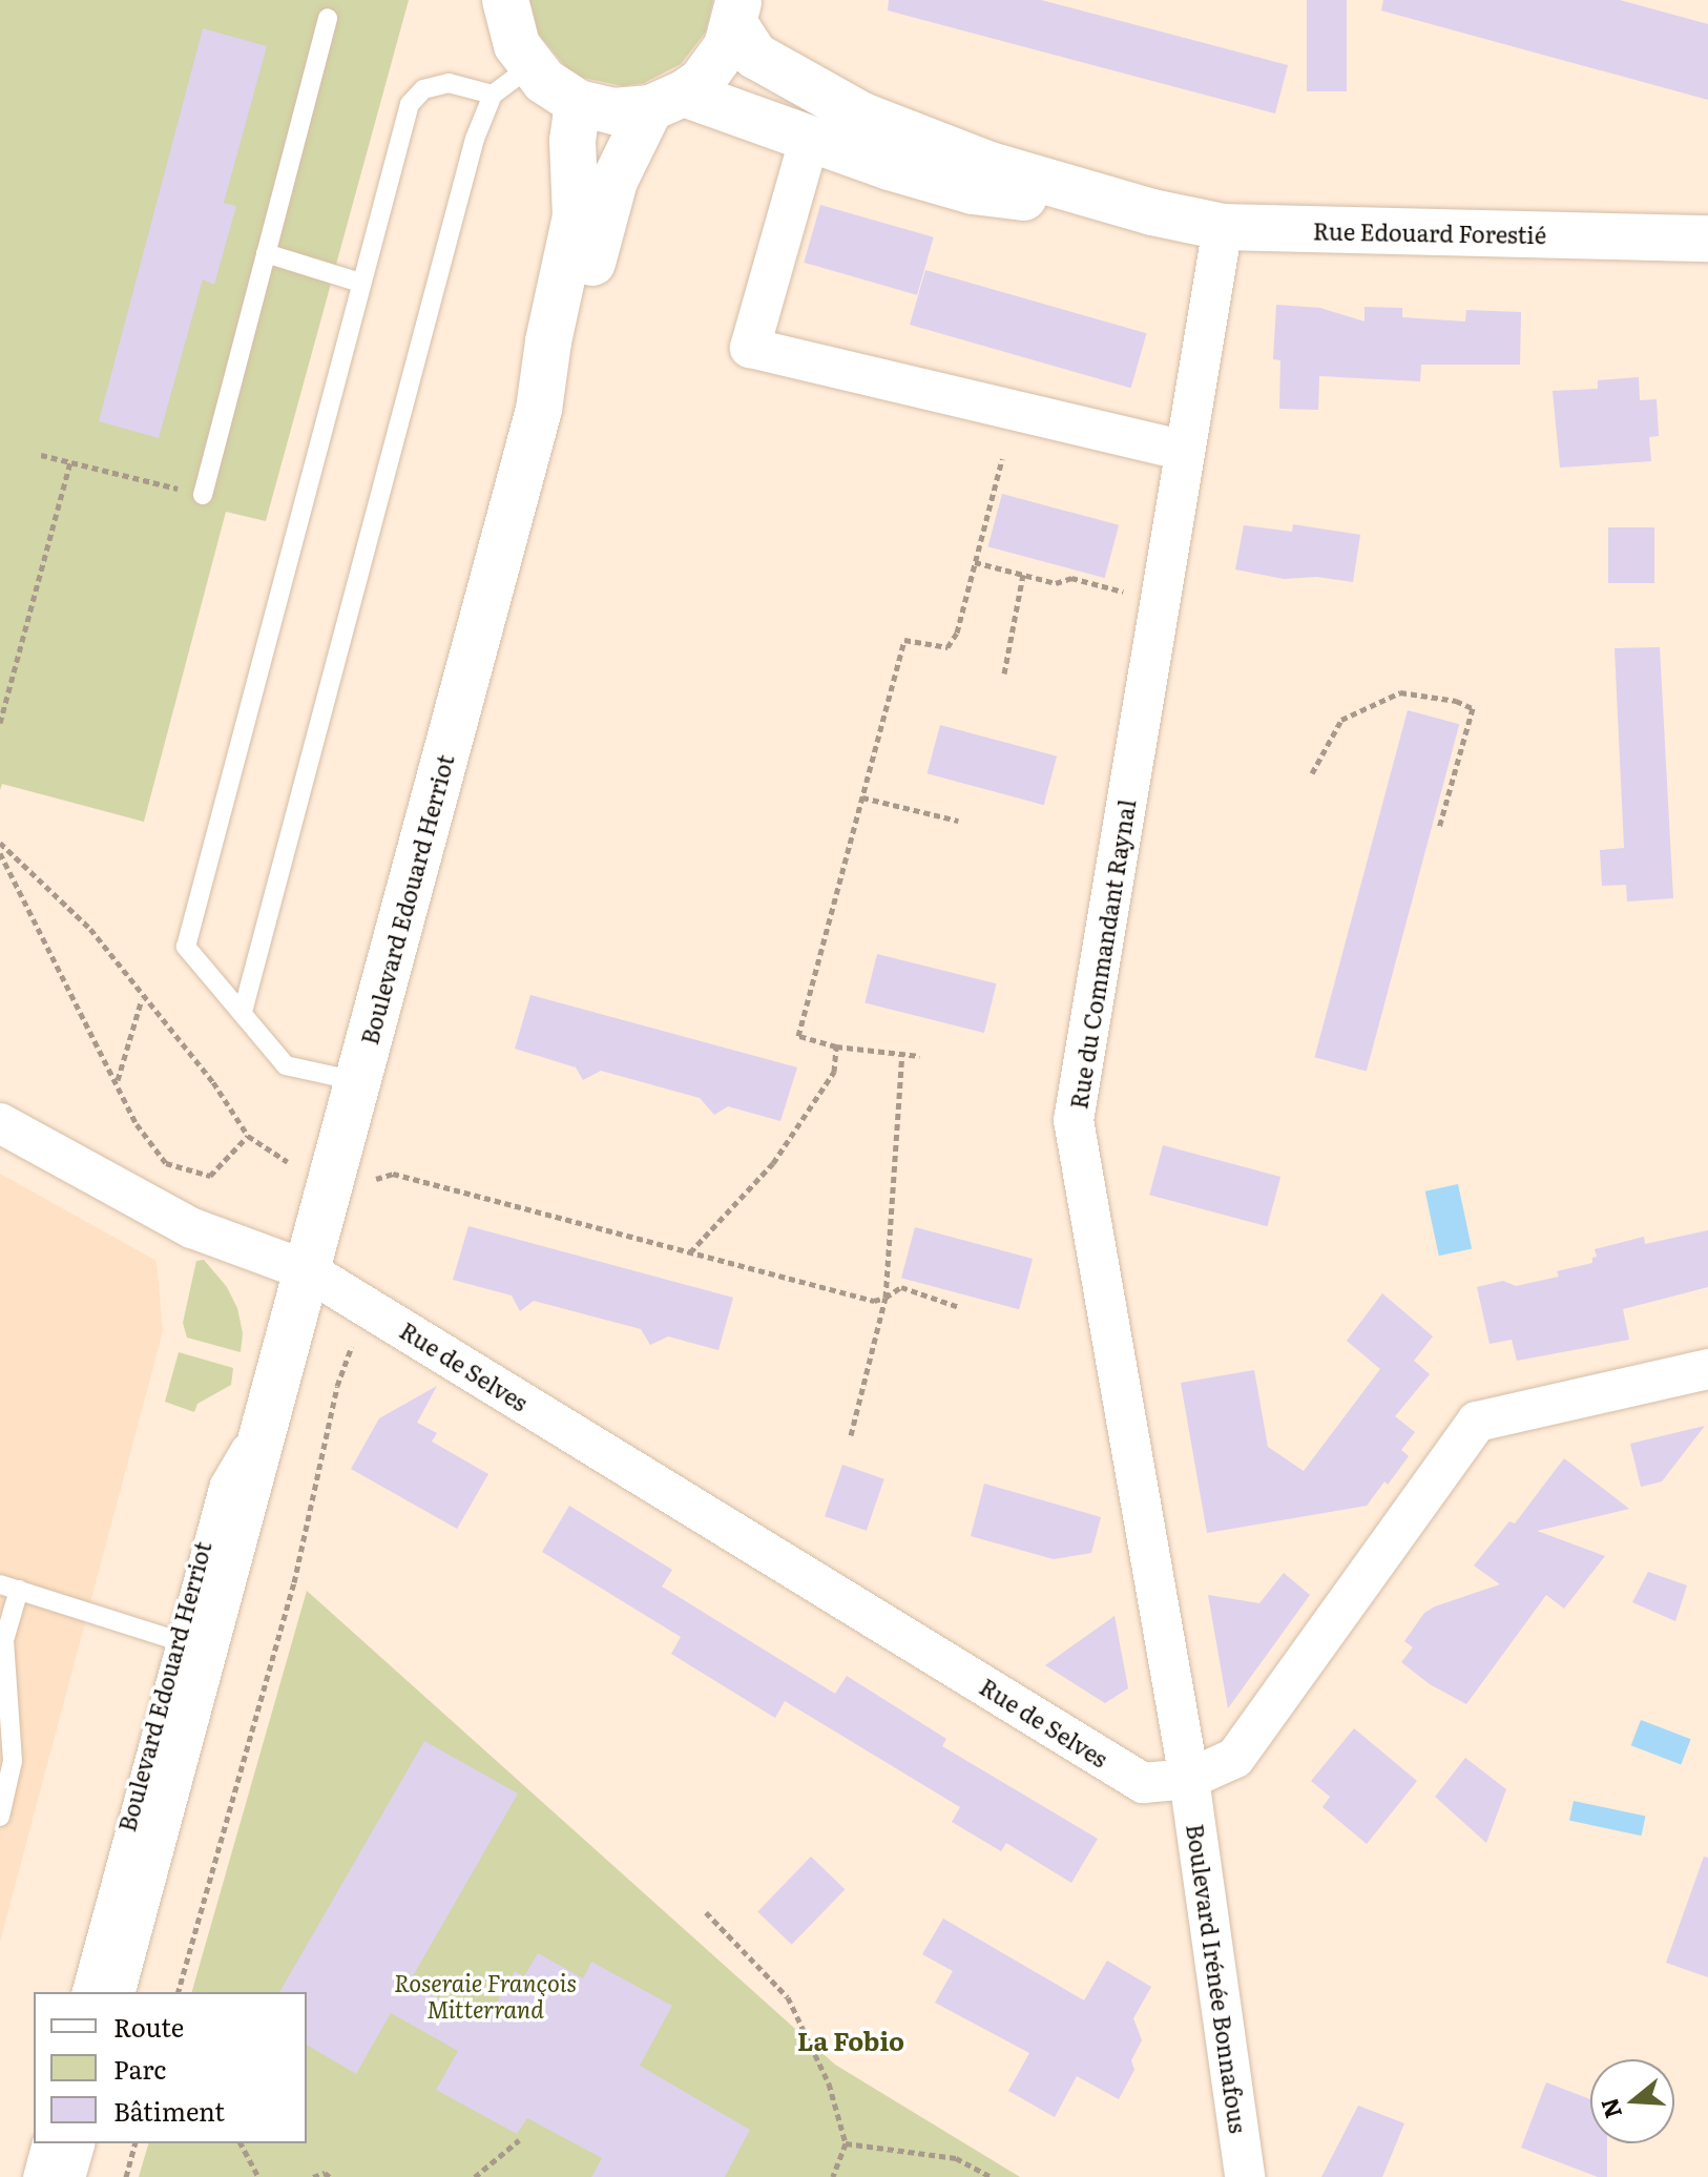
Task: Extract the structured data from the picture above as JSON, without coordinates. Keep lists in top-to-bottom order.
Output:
{
  "streets": {
    "main road": ["Rue Edouard Forestié", "Boulevard Edouard Herriot"],
    "street": ["Rue du Commandant Raynal", "Rue de Selves", "Boulevard Irénée Bonnafous"]
  },
  "crossings": [
    ["Rue Edouard Forestié", "Boulevard Edouard Herriot"],
    ["Rue Edouard Forestié", "Rue du Commandant Raynal"],
    ["Boulevard Edouard Herriot", "Rue de Selves"],
    ["Rue du Commandant Raynal", "Rue de Selves"],
    ["Rue du Commandant Raynal", "Boulevard Irénée Bonnafous"],
    ["Rue de Selves", "Boulevard Irénée Bonnafous"]
  ],
  "districts": ["La Fobio"],
  "parks": ["Roseraie François Mitterrand"],
  "legend": ["Route", "Parc", "Bâtiment"],
  "north": "left"
}
